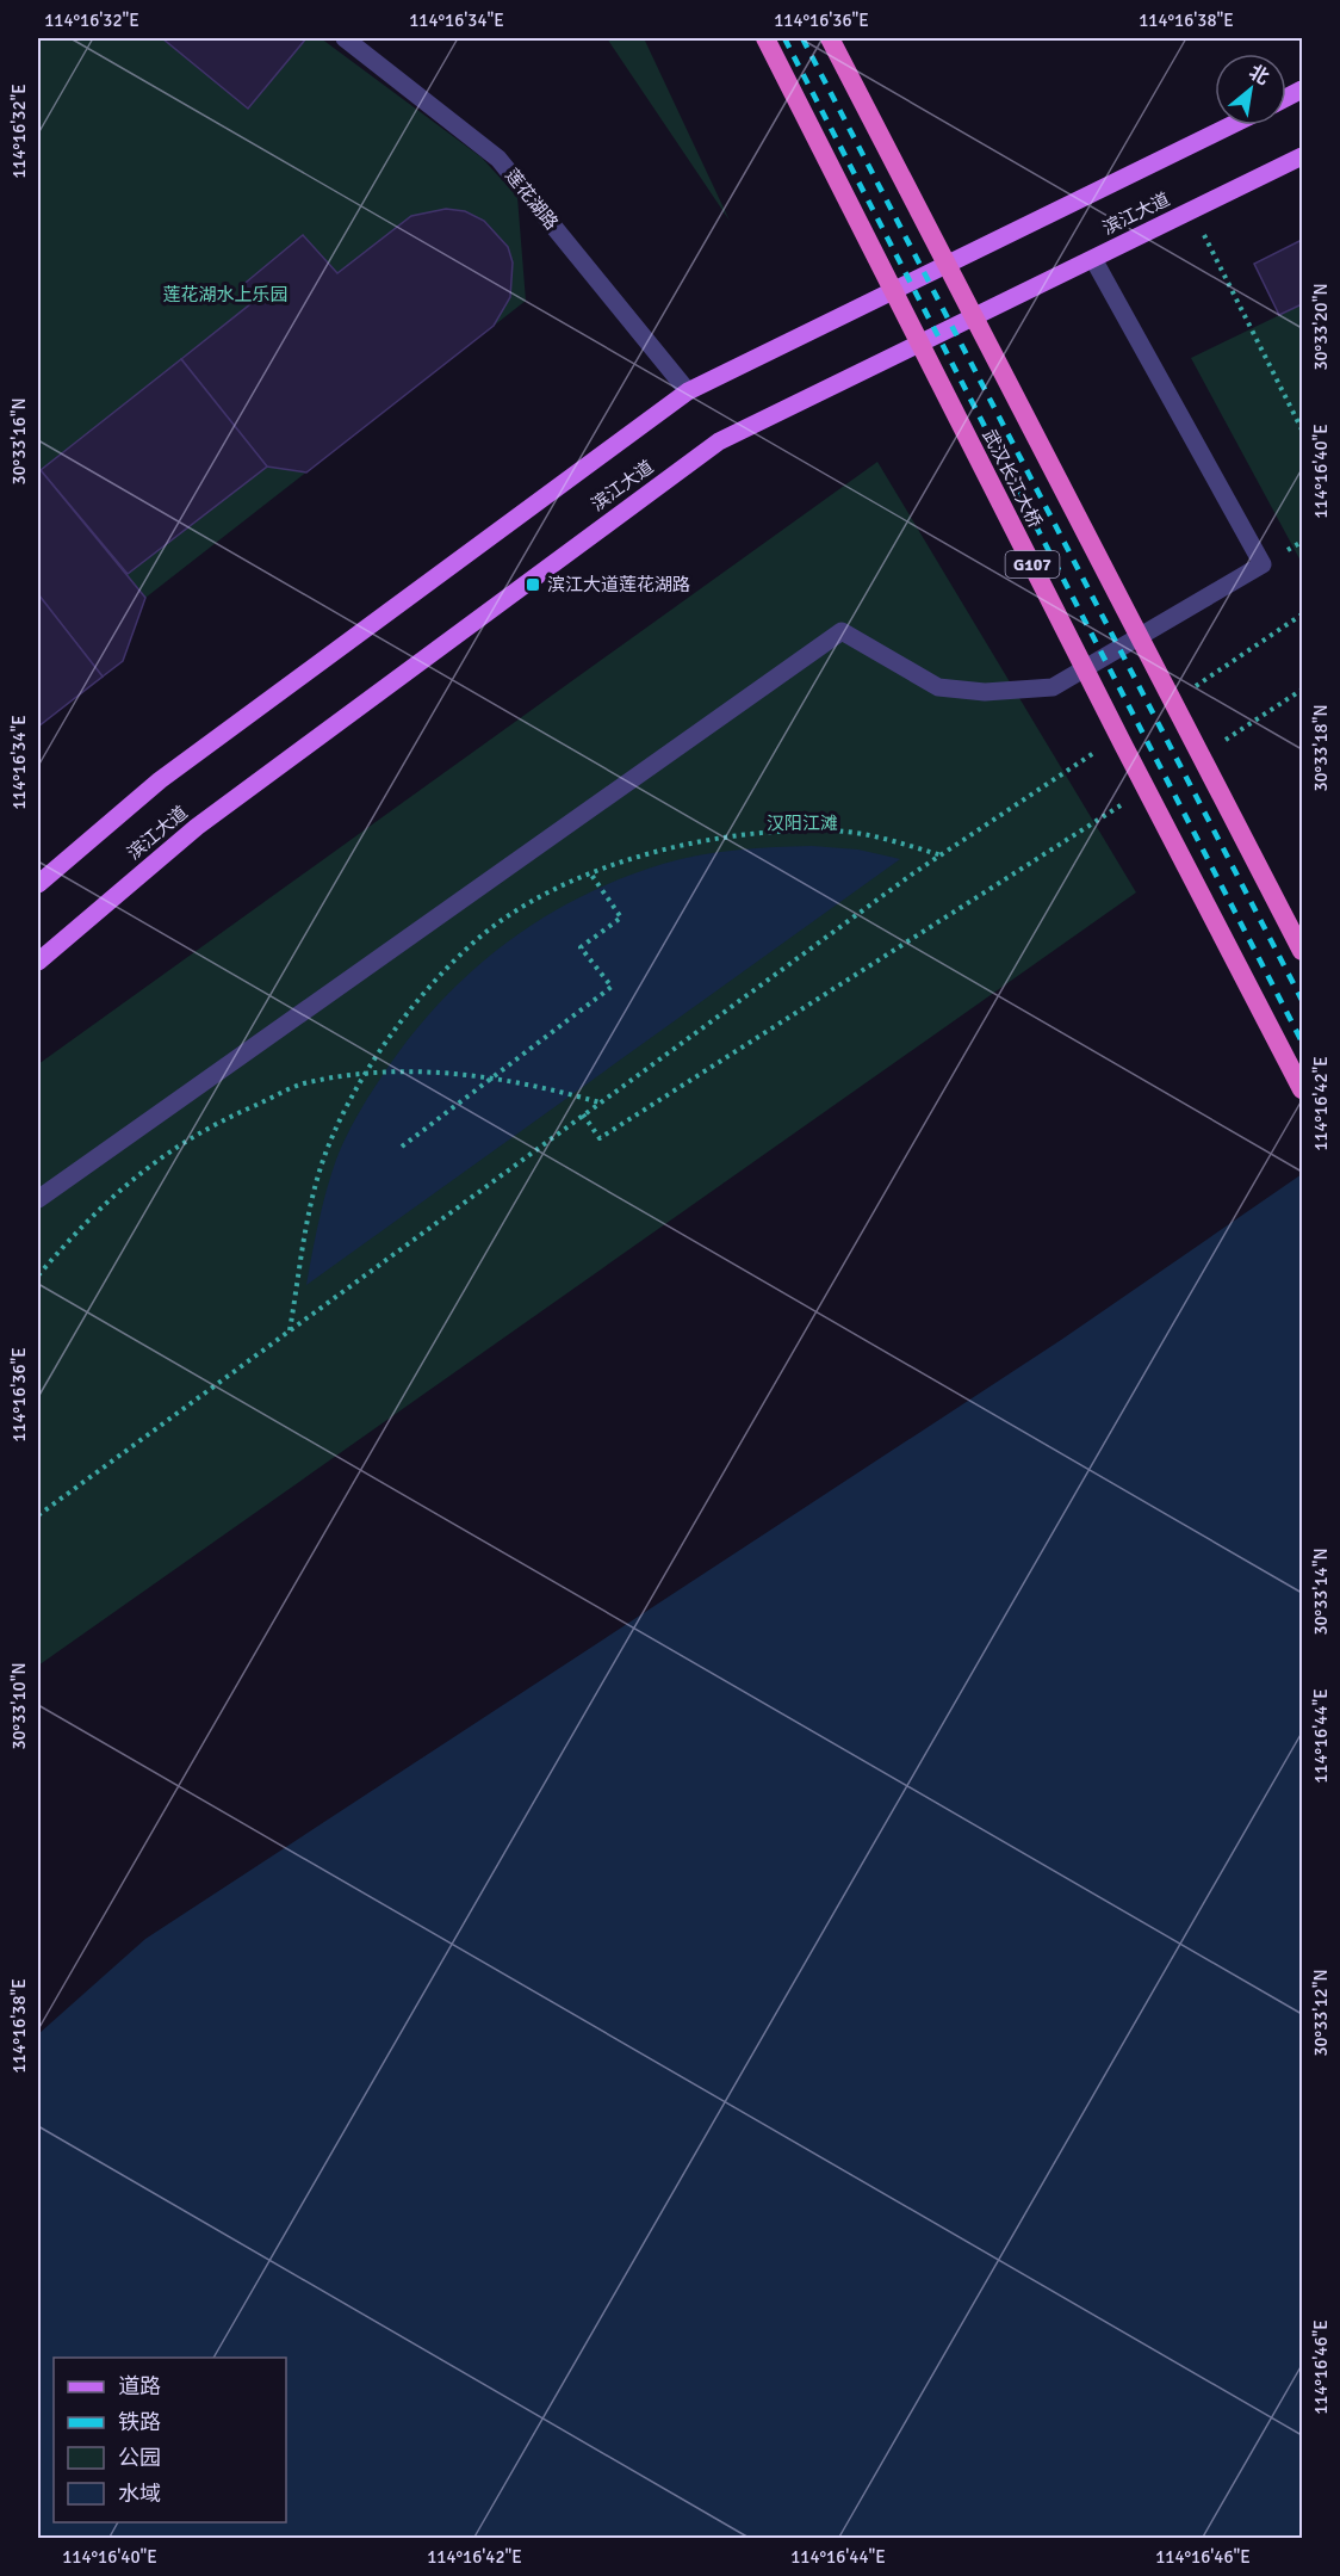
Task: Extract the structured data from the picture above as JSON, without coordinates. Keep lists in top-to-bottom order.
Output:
{
  "streets": {
    "highway": ["武汉长江大桥", "G107"],
    "main road": ["滨江大道"],
    "street": ["莲花湖路"]
  },
  "crossings": [
    ["莲花湖路", "滨江大道"]
  ],
  "parks": ["莲花湖水上乐园", "汉阳江滩"],
  "places": {
    "transit": ["滨江大道莲花湖路"]
  },
  "legend": [
    "道路",
    "铁路",
    "公园",
    "水域"
  ],
  "north": "top right",
  "coordinates": [
    "114°16'32\"E",
    "114°16'34\"E",
    "114°16'36\"E",
    "114°16'38\"E",
    "30°33'20\"N",
    "30°33'16\"N",
    "114°16'40\"E",
    "30°33'18\"N",
    "114°16'42\"E",
    "30°33'14\"N",
    "30°33'10\"N",
    "114°16'44\"E",
    "30°33'12\"N",
    "114°16'46\"E"
  ]
}
